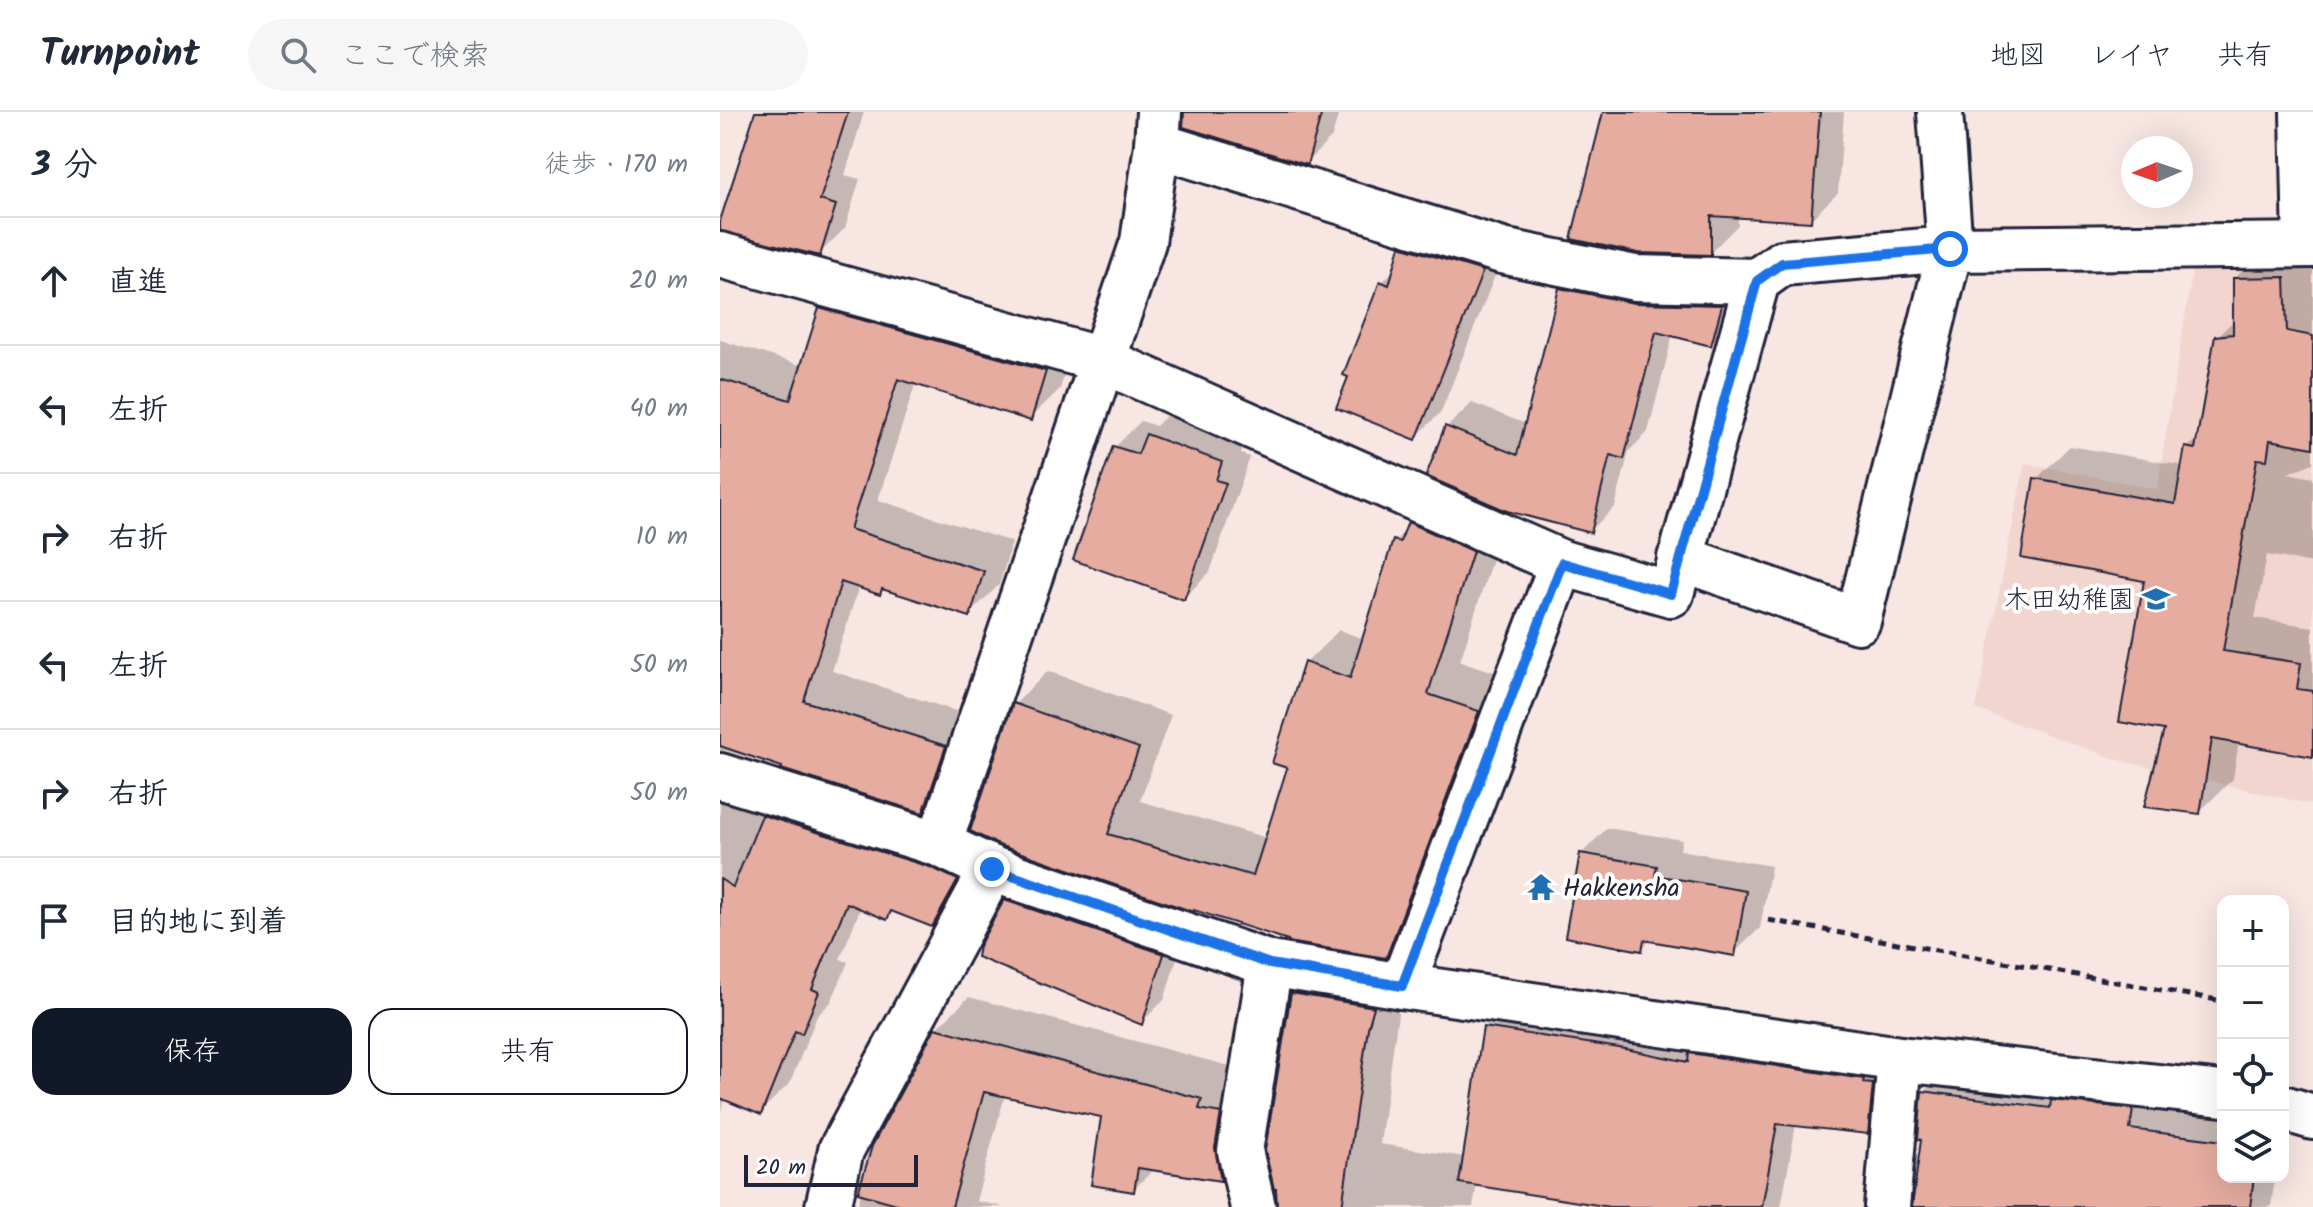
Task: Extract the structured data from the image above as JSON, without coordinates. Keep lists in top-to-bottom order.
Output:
{
  "places": {
    "school or university": ["木田幼稚園"],
    "temple": ["Hakkensha"]
  },
  "scale_bar": "20 m",
  "north": "left",
  "page": {
    "header": "Turnpoint",
    "search": "ここで検索",
    "nav": ["地図", "レイヤ", "共有"],
    "heading": ["3 分", "徒歩 · 170 m"],
    "list": [
      ["直進", "20 m"],
      ["左折", "40 m"],
      ["右折", "10 m"],
      ["左折", "50 m"],
      ["右折", "50 m"],
      "目的地に到着"
    ],
    "map_buttons": ["+", "−"],
    "buttons": ["保存", "共有"],
    "scale": "20 m"
  }
}
